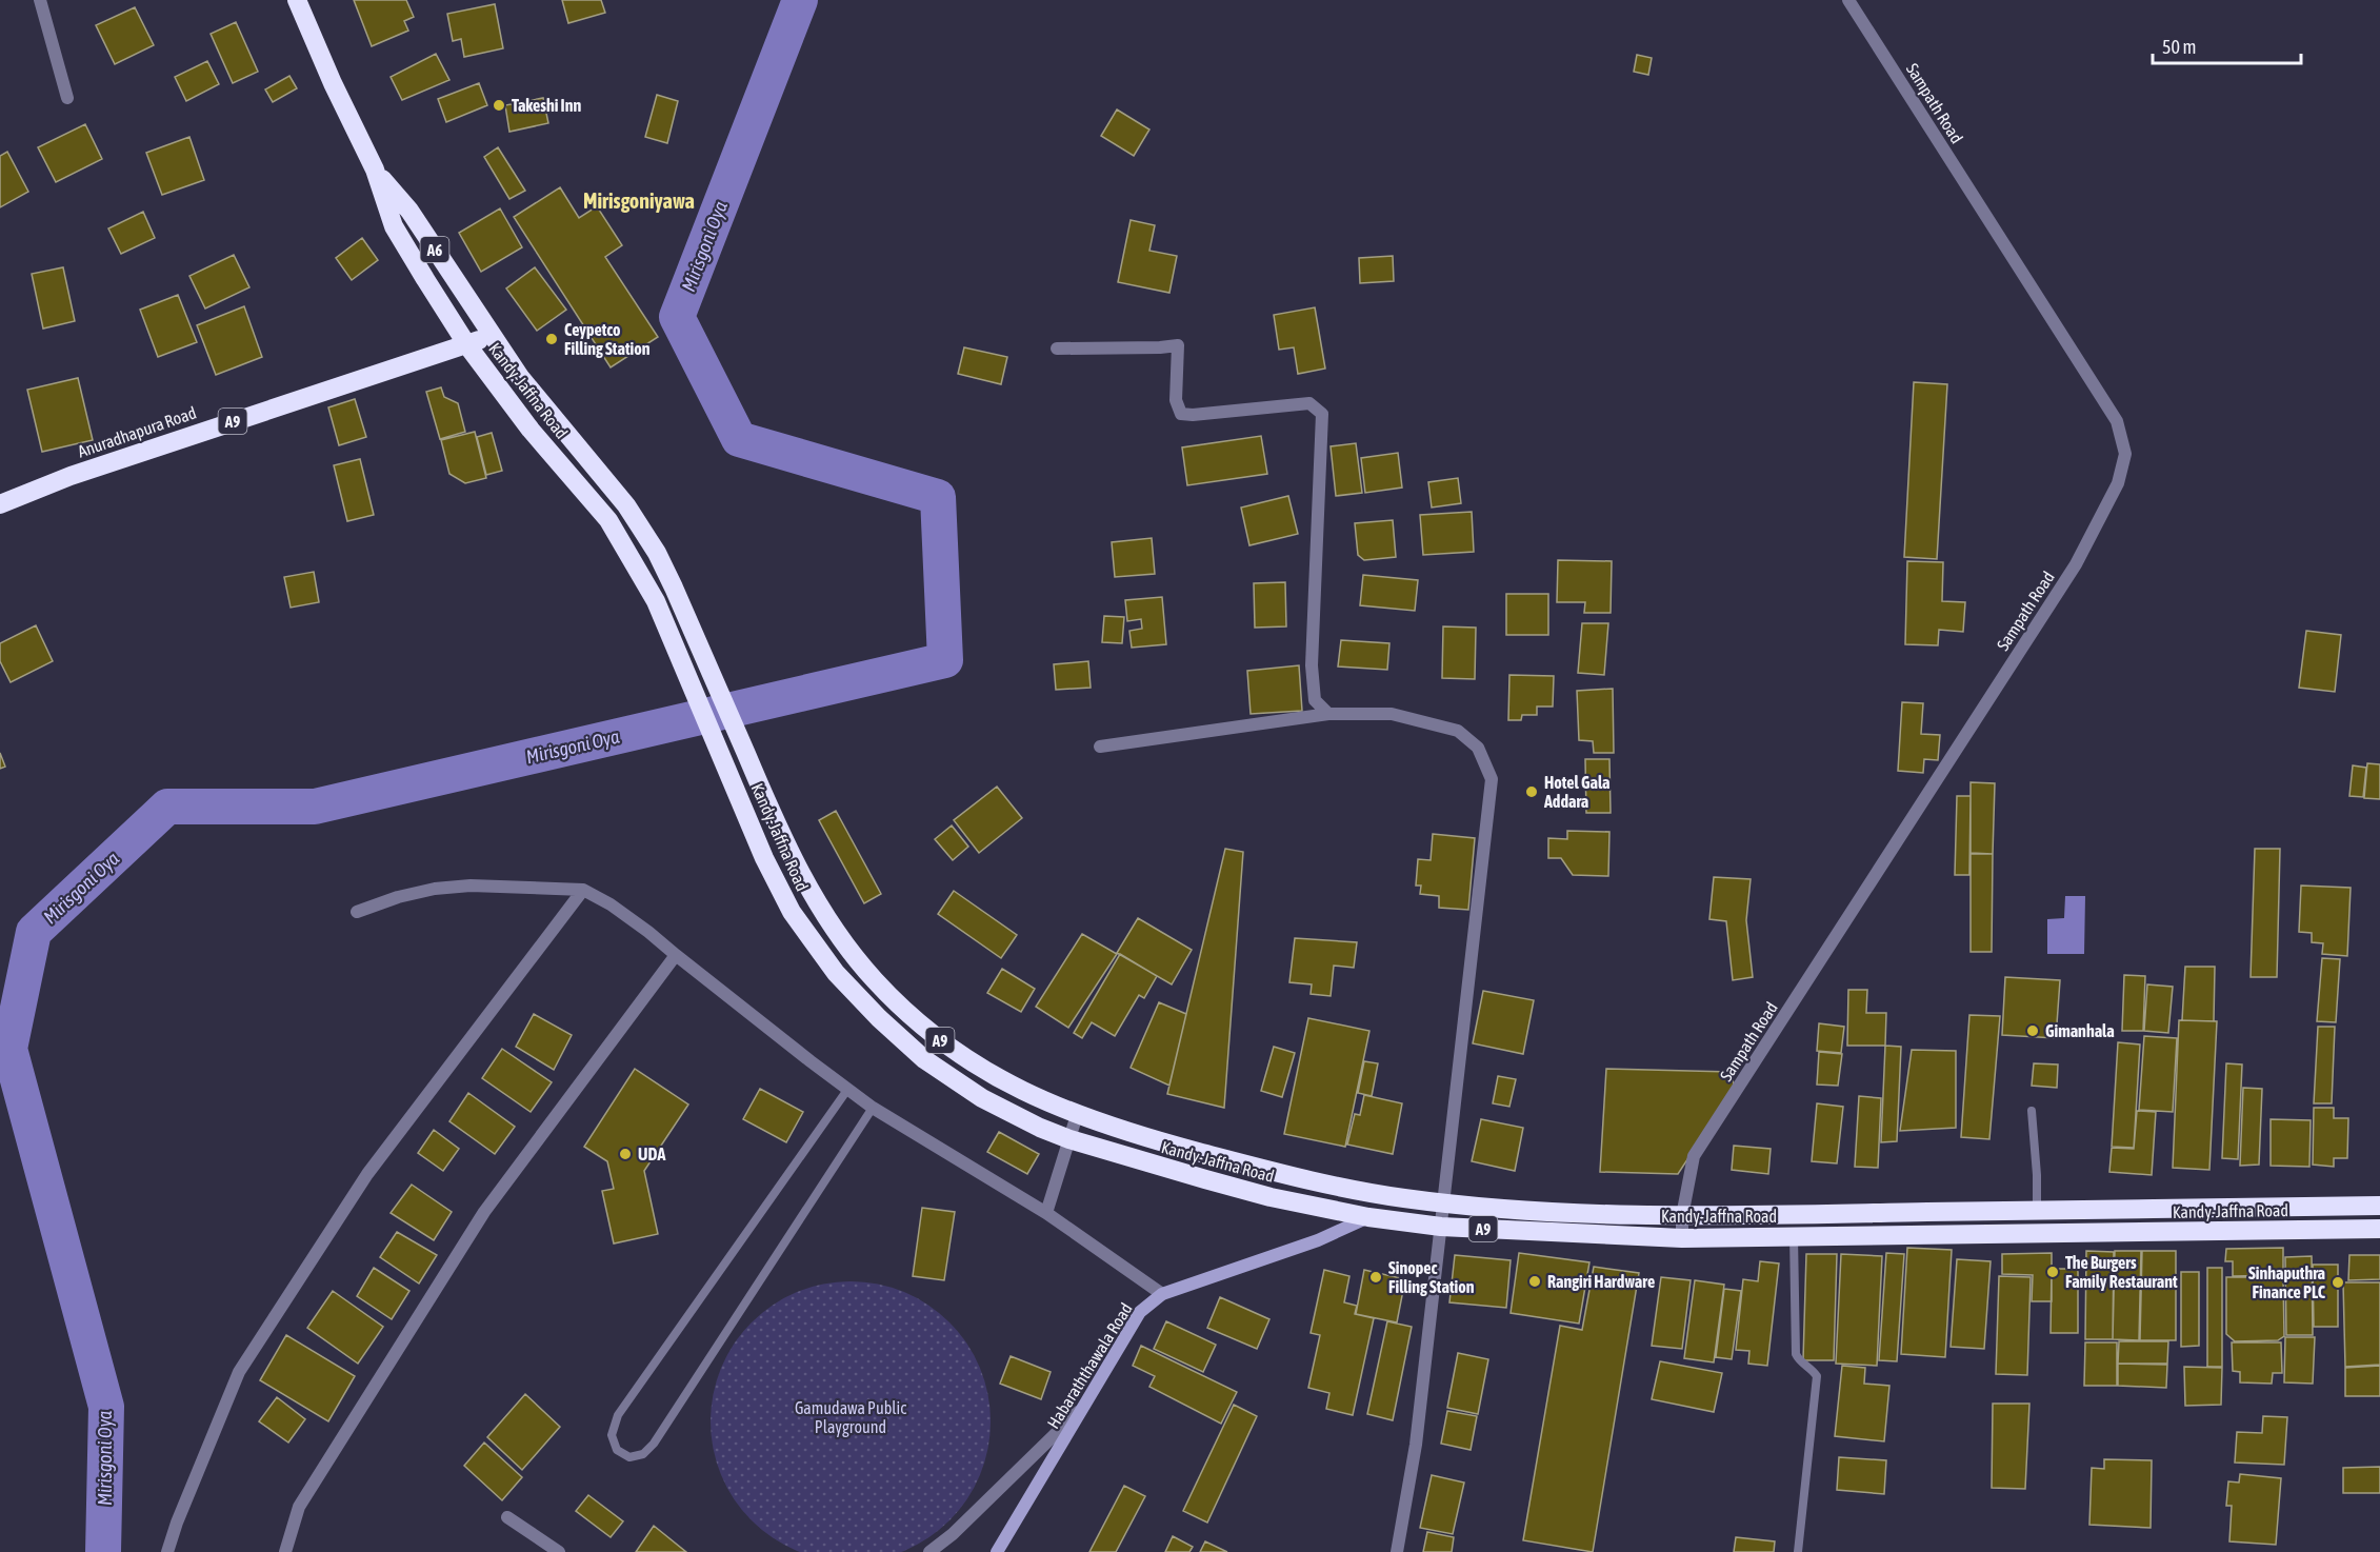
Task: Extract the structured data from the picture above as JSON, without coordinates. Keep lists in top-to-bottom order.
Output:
{
  "streets": {
    "highway": [
      "A6",
      "Kandy-Jaffna Road",
      "A9",
      "Anuradhapura Road"
    ],
    "street": ["Sampath Road", "Habaraththawala Road"]
  },
  "crossings": [
    ["Sampath Road", "Kandy-Jaffna Road"],
    ["A6", "Kandy-Jaffna Road"],
    ["A6", "A9"],
    ["A6", "Anuradhapura Road"],
    ["Kandy-Jaffna Road", "A9"],
    ["Kandy-Jaffna Road", "Anuradhapura Road"],
    ["Kandy-Jaffna Road", "Habaraththawala Road"],
    ["A9", "Anuradhapura Road"]
  ],
  "districts": ["Mirisgoniyawa"],
  "water": ["Mirisgoni Oya"],
  "parks": ["Gamudawa Public Playground"],
  "places": [
    "Takeshi Inn",
    "Ceypetco Filling Station",
    "Hotel Gala Addara",
    "Gimanhala",
    "UDA",
    "The Burgers Family Restaurant",
    "Sinopec Filling Station",
    "Rangiri Hardware",
    "Sinhaputhra Finance PLC"
  ],
  "scale_bar": "50 m"
}
